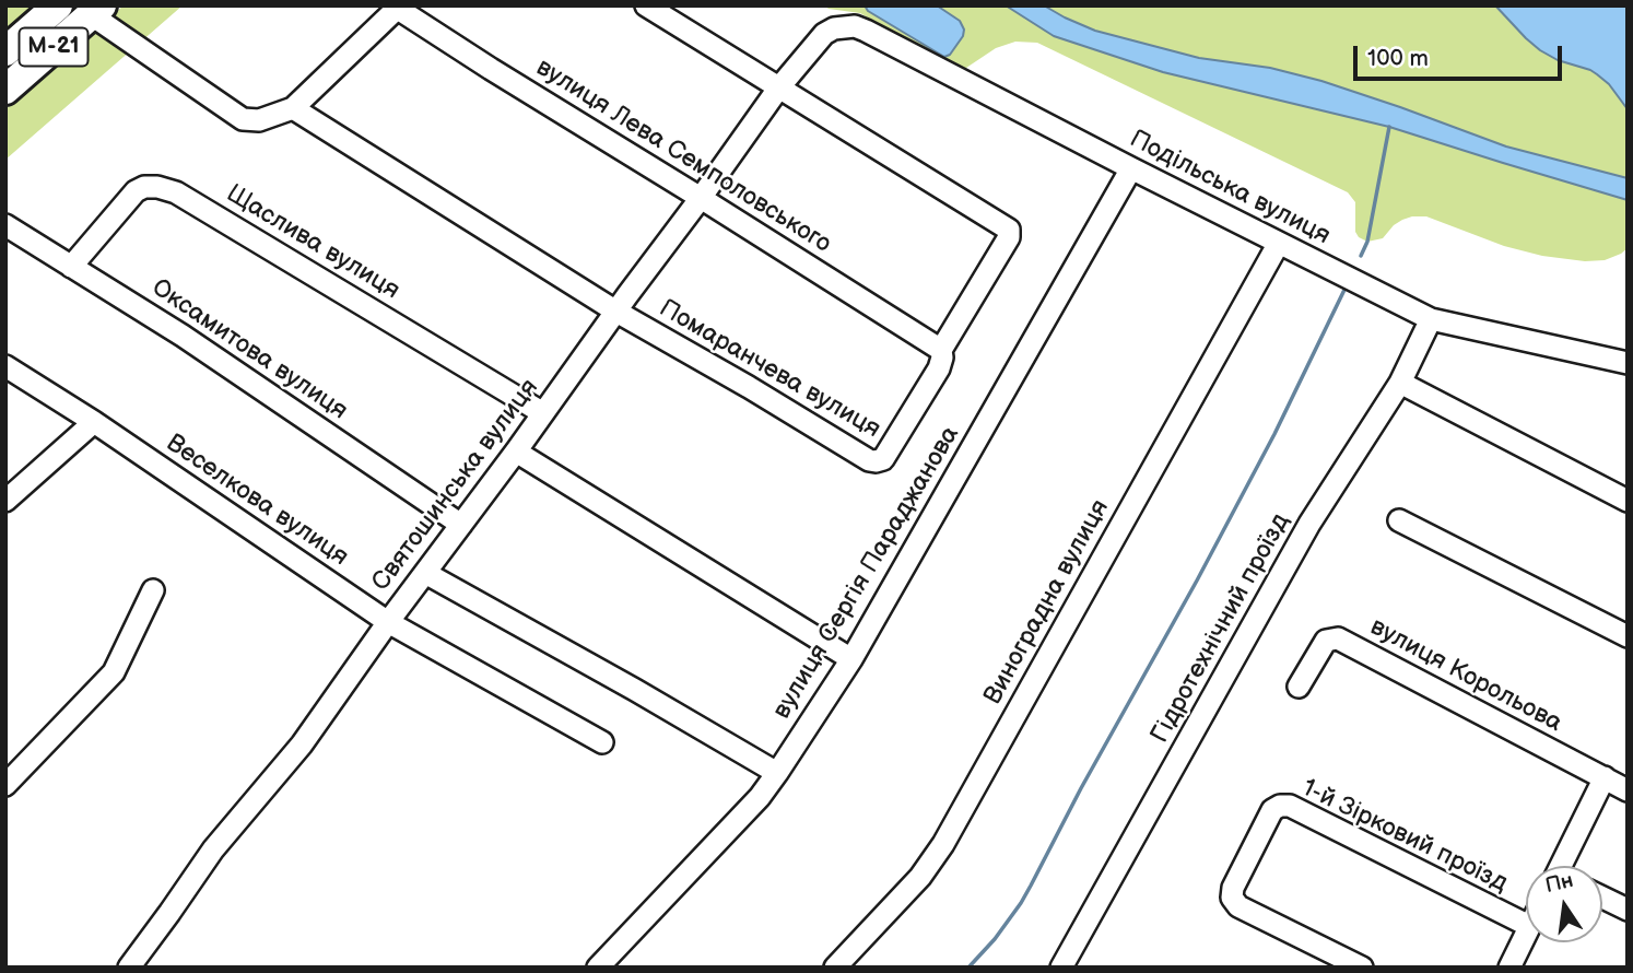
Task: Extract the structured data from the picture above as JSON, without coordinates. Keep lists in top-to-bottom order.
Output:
{
  "streets": {
    "highway": ["М-21"],
    "street": [
      "вулиця Лева Семполовського",
      "Подільська вулиця",
      "Щаслива вулиця",
      "Оксамитова вулиця",
      "Помаранчева вулиця",
      "Святошинська вулиця",
      "Веселкова вулиця",
      "вулиця Сергія Параджанова",
      "Виноградна вулиця",
      "Гідротехнічний проїзд",
      "вулиця Корольова",
      "1-й Зірковий проїзд"
    ]
  },
  "crossings": [
    ["вулиця Лева Семполовського", "Помаранчева вулиця"],
    ["вулиця Лева Семполовського", "Святошинська вулиця"],
    ["Подільська вулиця", "Святошинська вулиця"],
    ["Подільська вулиця", "вулиця Сергія Параджанова"],
    ["Подільська вулиця", "Виноградна вулиця"],
    ["Подільська вулиця", "Гідротехнічний проїзд"],
    ["Щаслива вулиця", "Оксамитова вулиця"],
    ["Щаслива вулиця", "Святошинська вулиця"],
    ["Оксамитова вулиця", "Святошинська вулиця"],
    ["Помаранчева вулиця", "Святошинська вулиця"],
    ["Святошинська вулиця", "Веселкова вулиця"]
  ],
  "scale_bar": "100 m",
  "north": "top"
}
